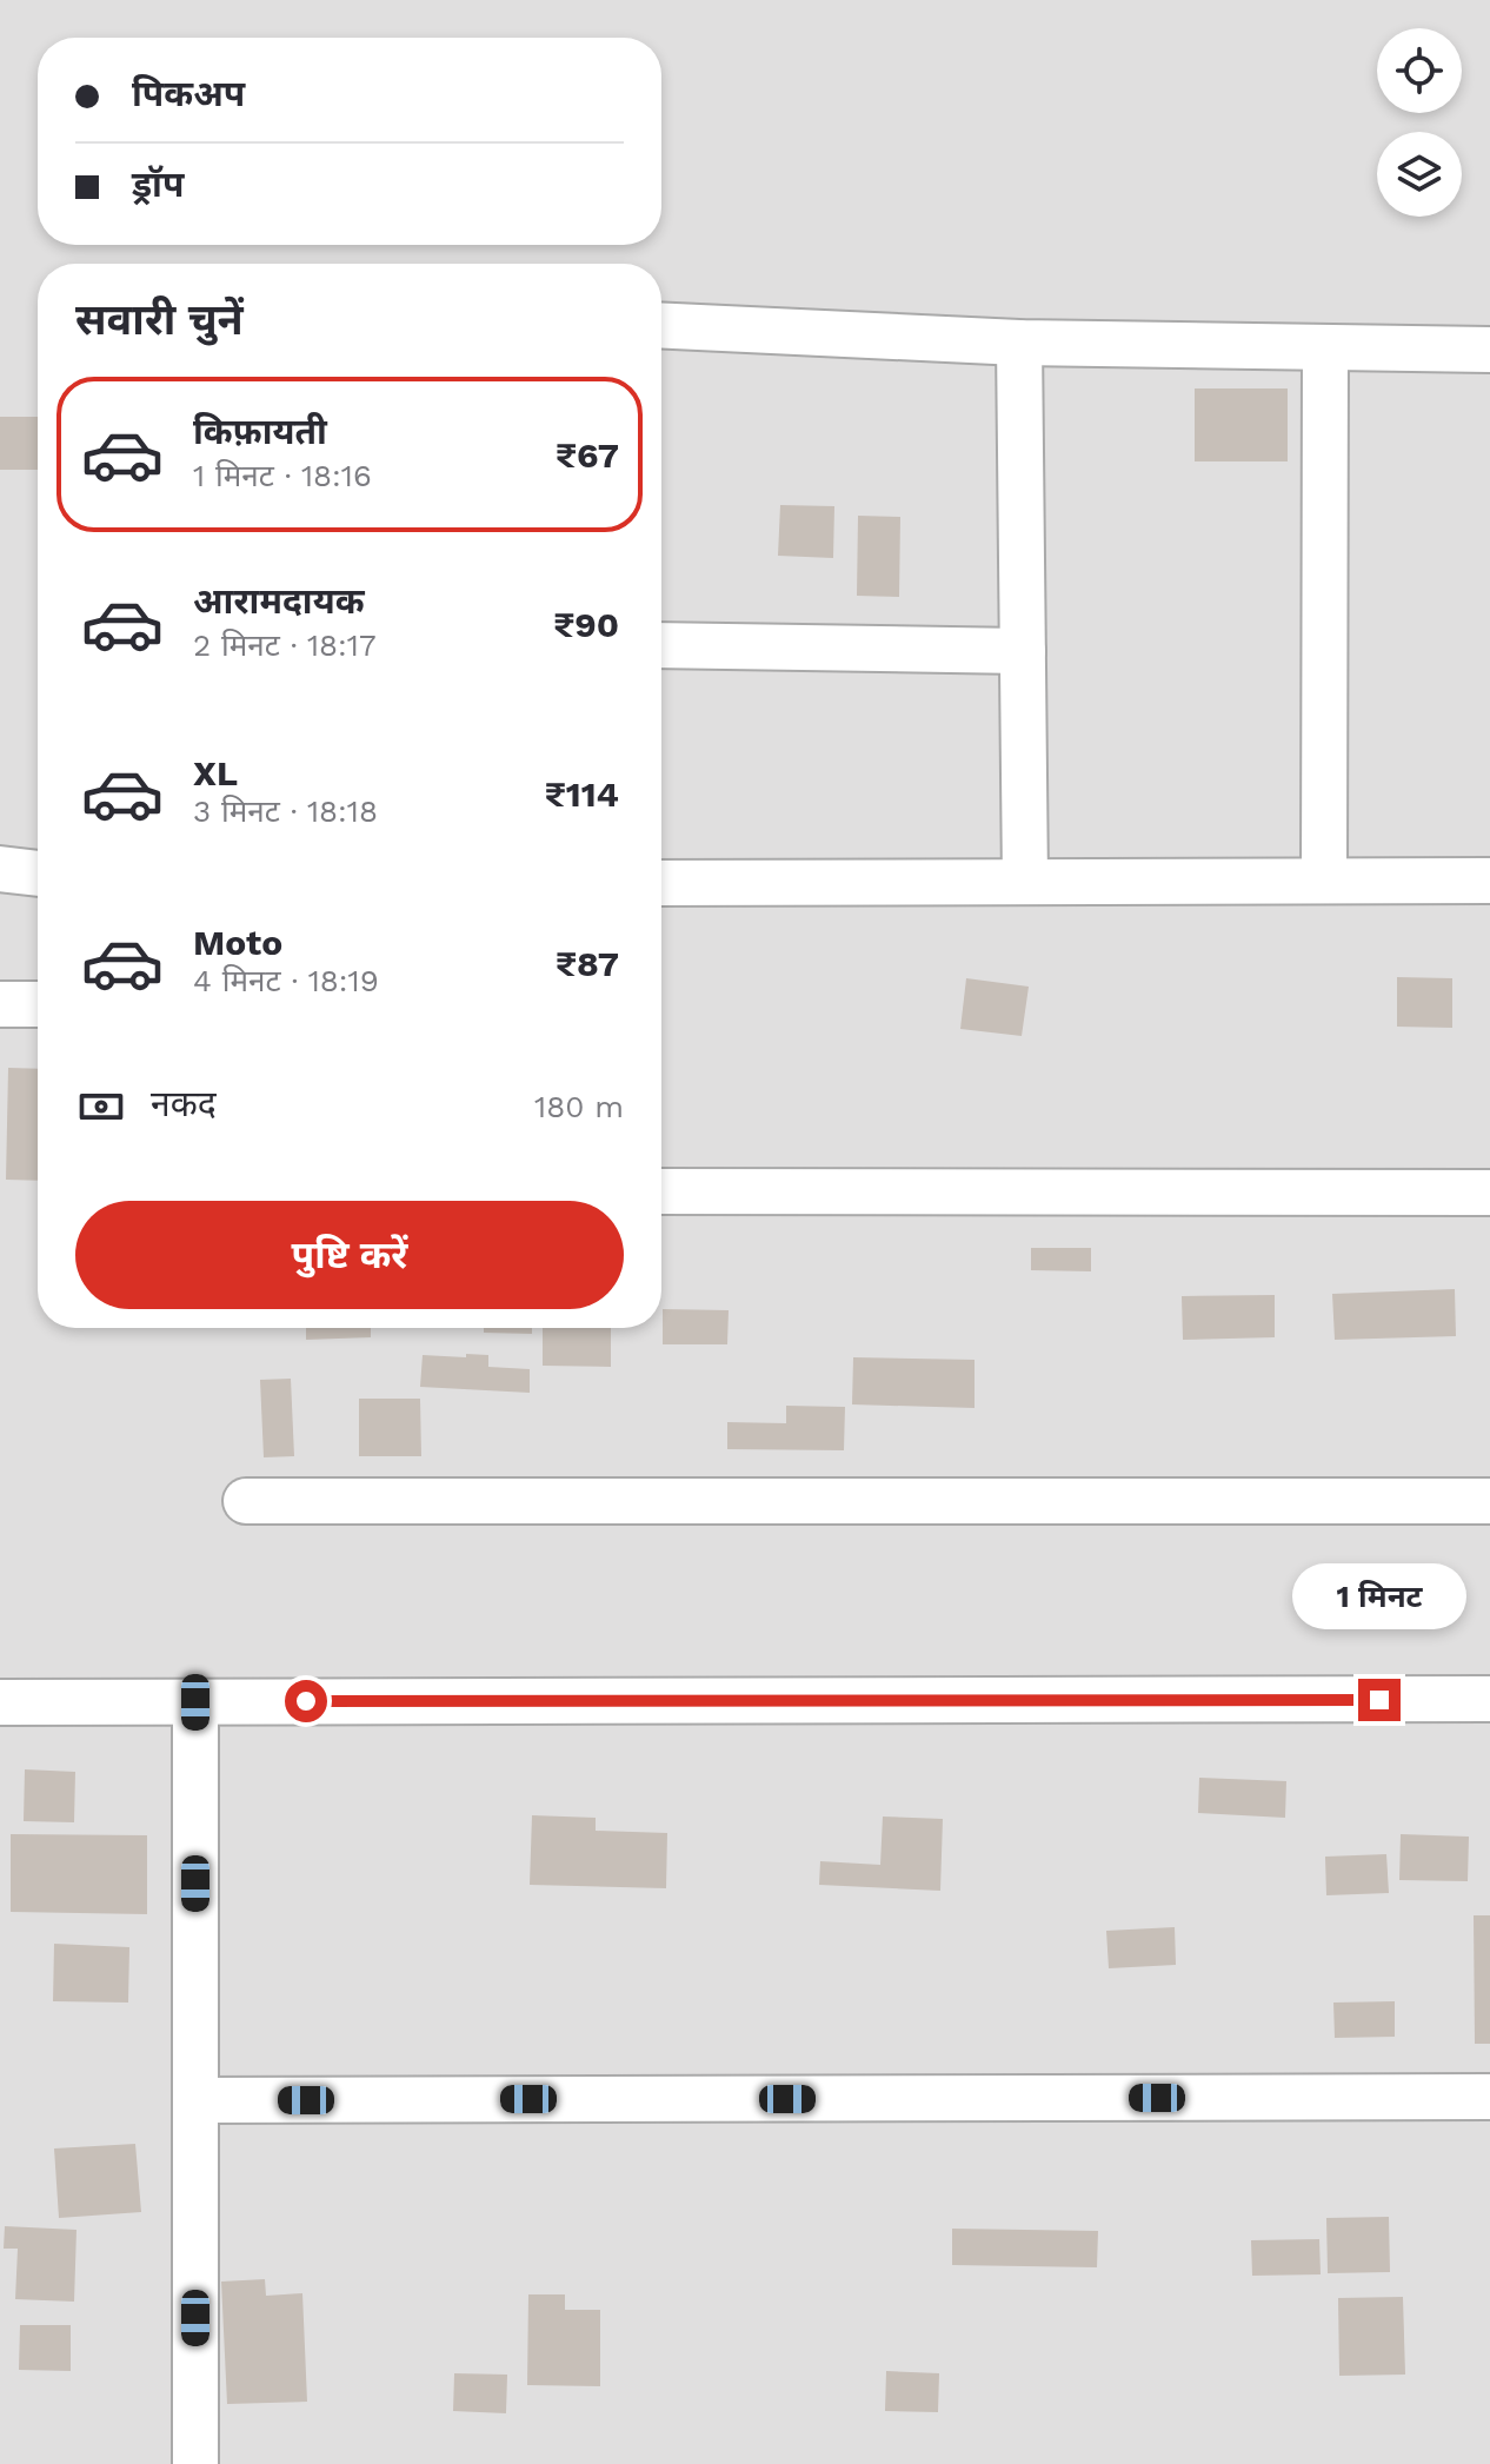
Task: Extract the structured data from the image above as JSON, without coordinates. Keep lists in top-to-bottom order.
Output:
{
  "page": {
    "banner": ["पिकअप", "ड्रॉप"],
    "heading": "सवारी चुनें",
    "list": [
      {
        "name": "किफ़ायती",
        "note": "1 मिनट · 18:16",
        "value": "₹67"
      },
      {
        "name": "आरामदायक",
        "note": "2 मिनट · 18:17",
        "value": "₹90"
      },
      {
        "name": "XL",
        "note": "3 मिनट · 18:18",
        "value": "₹114"
      },
      {
        "name": "Moto",
        "note": "4 मिनट · 18:19",
        "value": "₹87"
      }
    ],
    "pay": ["नकद", "180 m"],
    "buttons": "पुष्टि करें",
    "bubble": "1 मिनट"
  }
}
